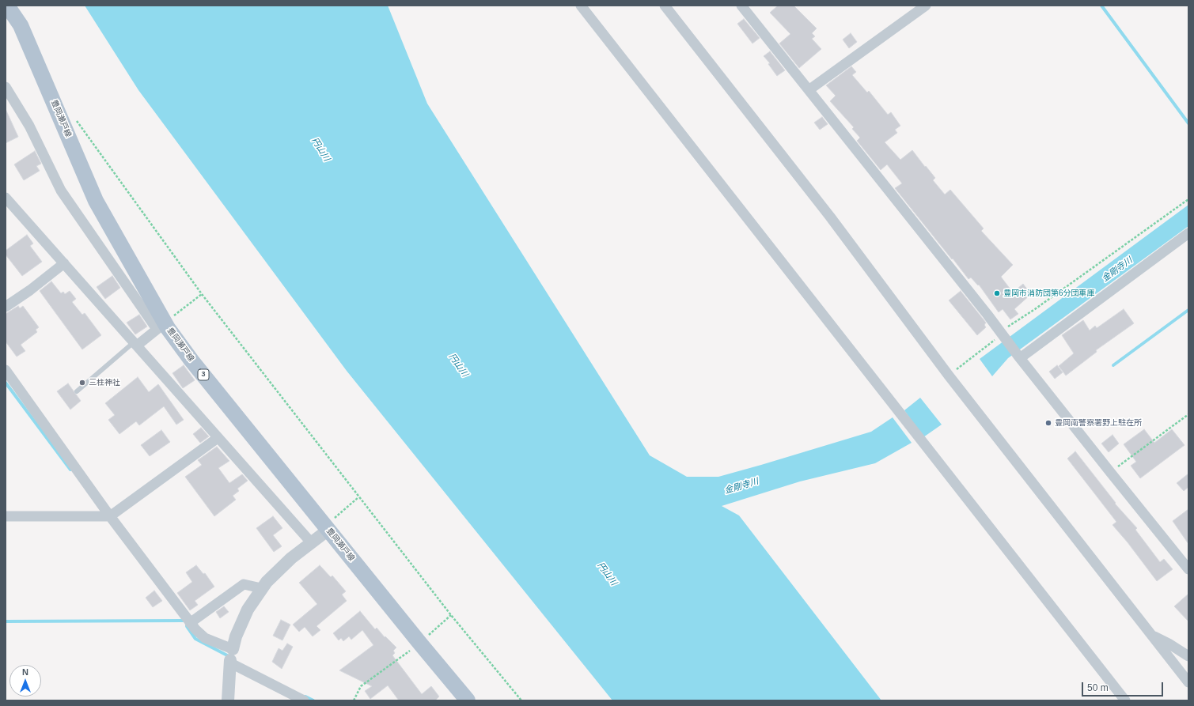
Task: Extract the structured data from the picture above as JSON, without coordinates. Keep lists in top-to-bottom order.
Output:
{
  "streets": {
    "main road": ["豊岡瀬戸線", "3"]
  },
  "water": ["円山川", "金剛寺川"],
  "places": ["豊岡市消防団第6分団車庫", "三柱神社", "豊岡南警察署野上駐在所"],
  "scale_bar": "50 m",
  "north": "top"
}
